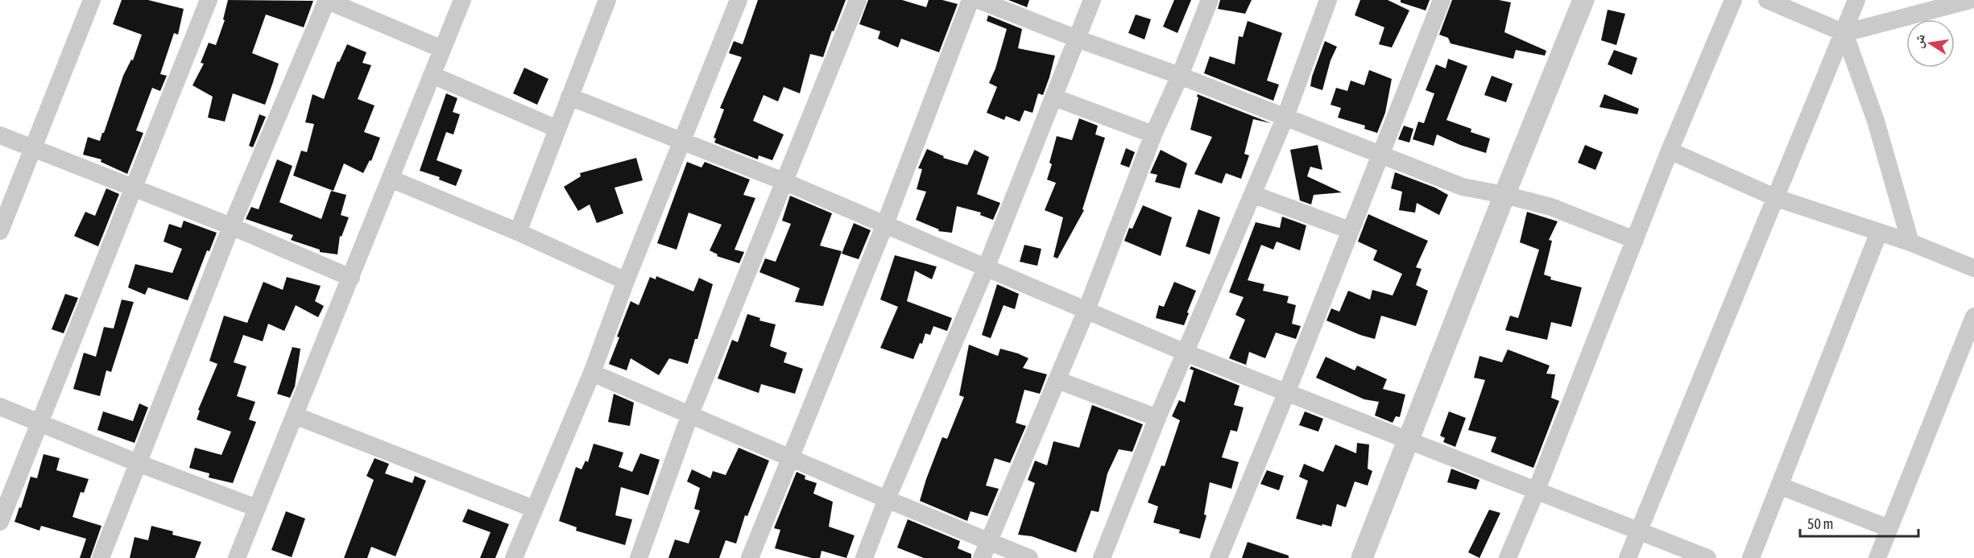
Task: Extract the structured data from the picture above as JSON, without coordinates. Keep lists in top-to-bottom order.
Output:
{
  "scale_bar": "50 m",
  "north": "left"
}
